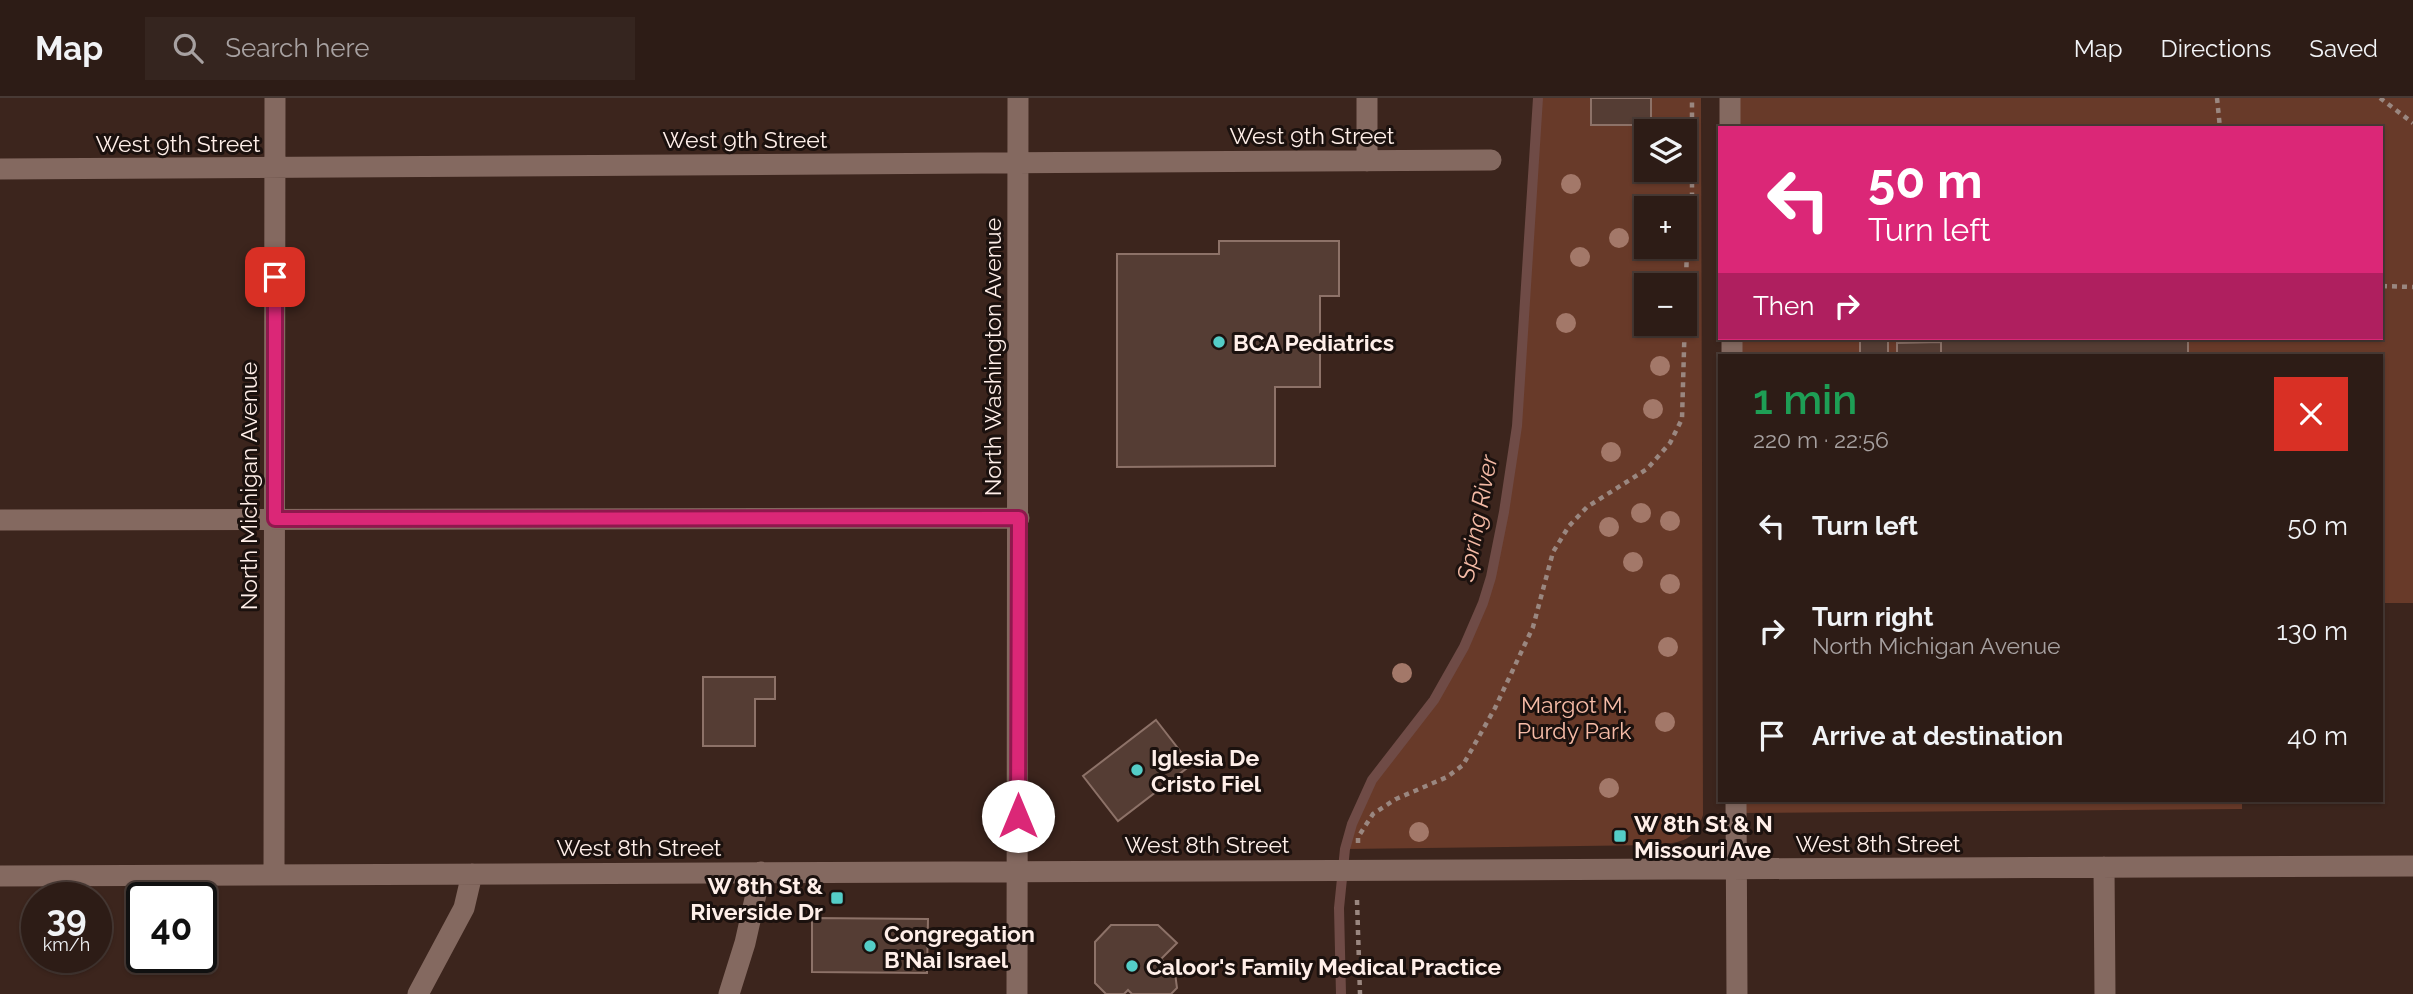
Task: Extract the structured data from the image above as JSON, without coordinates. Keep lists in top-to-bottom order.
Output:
{
  "streets": {
    "street": [
      "West 9th Street",
      "North Washington Avenue",
      "North Michigan Avenue",
      "West 8th Street"
    ]
  },
  "crossings": [
    ["West 9th Street", "North Washington Avenue"],
    ["West 9th Street", "North Michigan Avenue"],
    ["North Washington Avenue", "West 8th Street"],
    ["North Michigan Avenue", "West 8th Street"]
  ],
  "water": ["Spring River"],
  "parks": ["Margot M. Purdy Park"],
  "places": {
    "other": [
      "BCA Pediatrics",
      "Iglesia De Cristo Fiel",
      "Congregation B'Nai Israel",
      "Caloor's Family Medical Practice"
    ],
    "transit": ["W 8th St & N Missouri Ave", "W 8th St & Riverside Dr"]
  },
  "page": {
    "header": "Map",
    "search": "Search here",
    "nav": ["Map", "Directions", "Saved"],
    "map_buttons": ["+", "−"],
    "turn": ["50 m", "Turn left"],
    "then": "Then",
    "heading": ["1 min", "220 m · 22:56"],
    "list": [
      {
        "name": "Turn left",
        "value": "50 m"
      },
      {
        "name": "Turn right",
        "note": "North Michigan Avenue",
        "value": "130 m"
      },
      {
        "name": "Arrive at destination",
        "value": "40 m"
      }
    ],
    "speed": "39 km/h",
    "limit": "40"
  }
}
